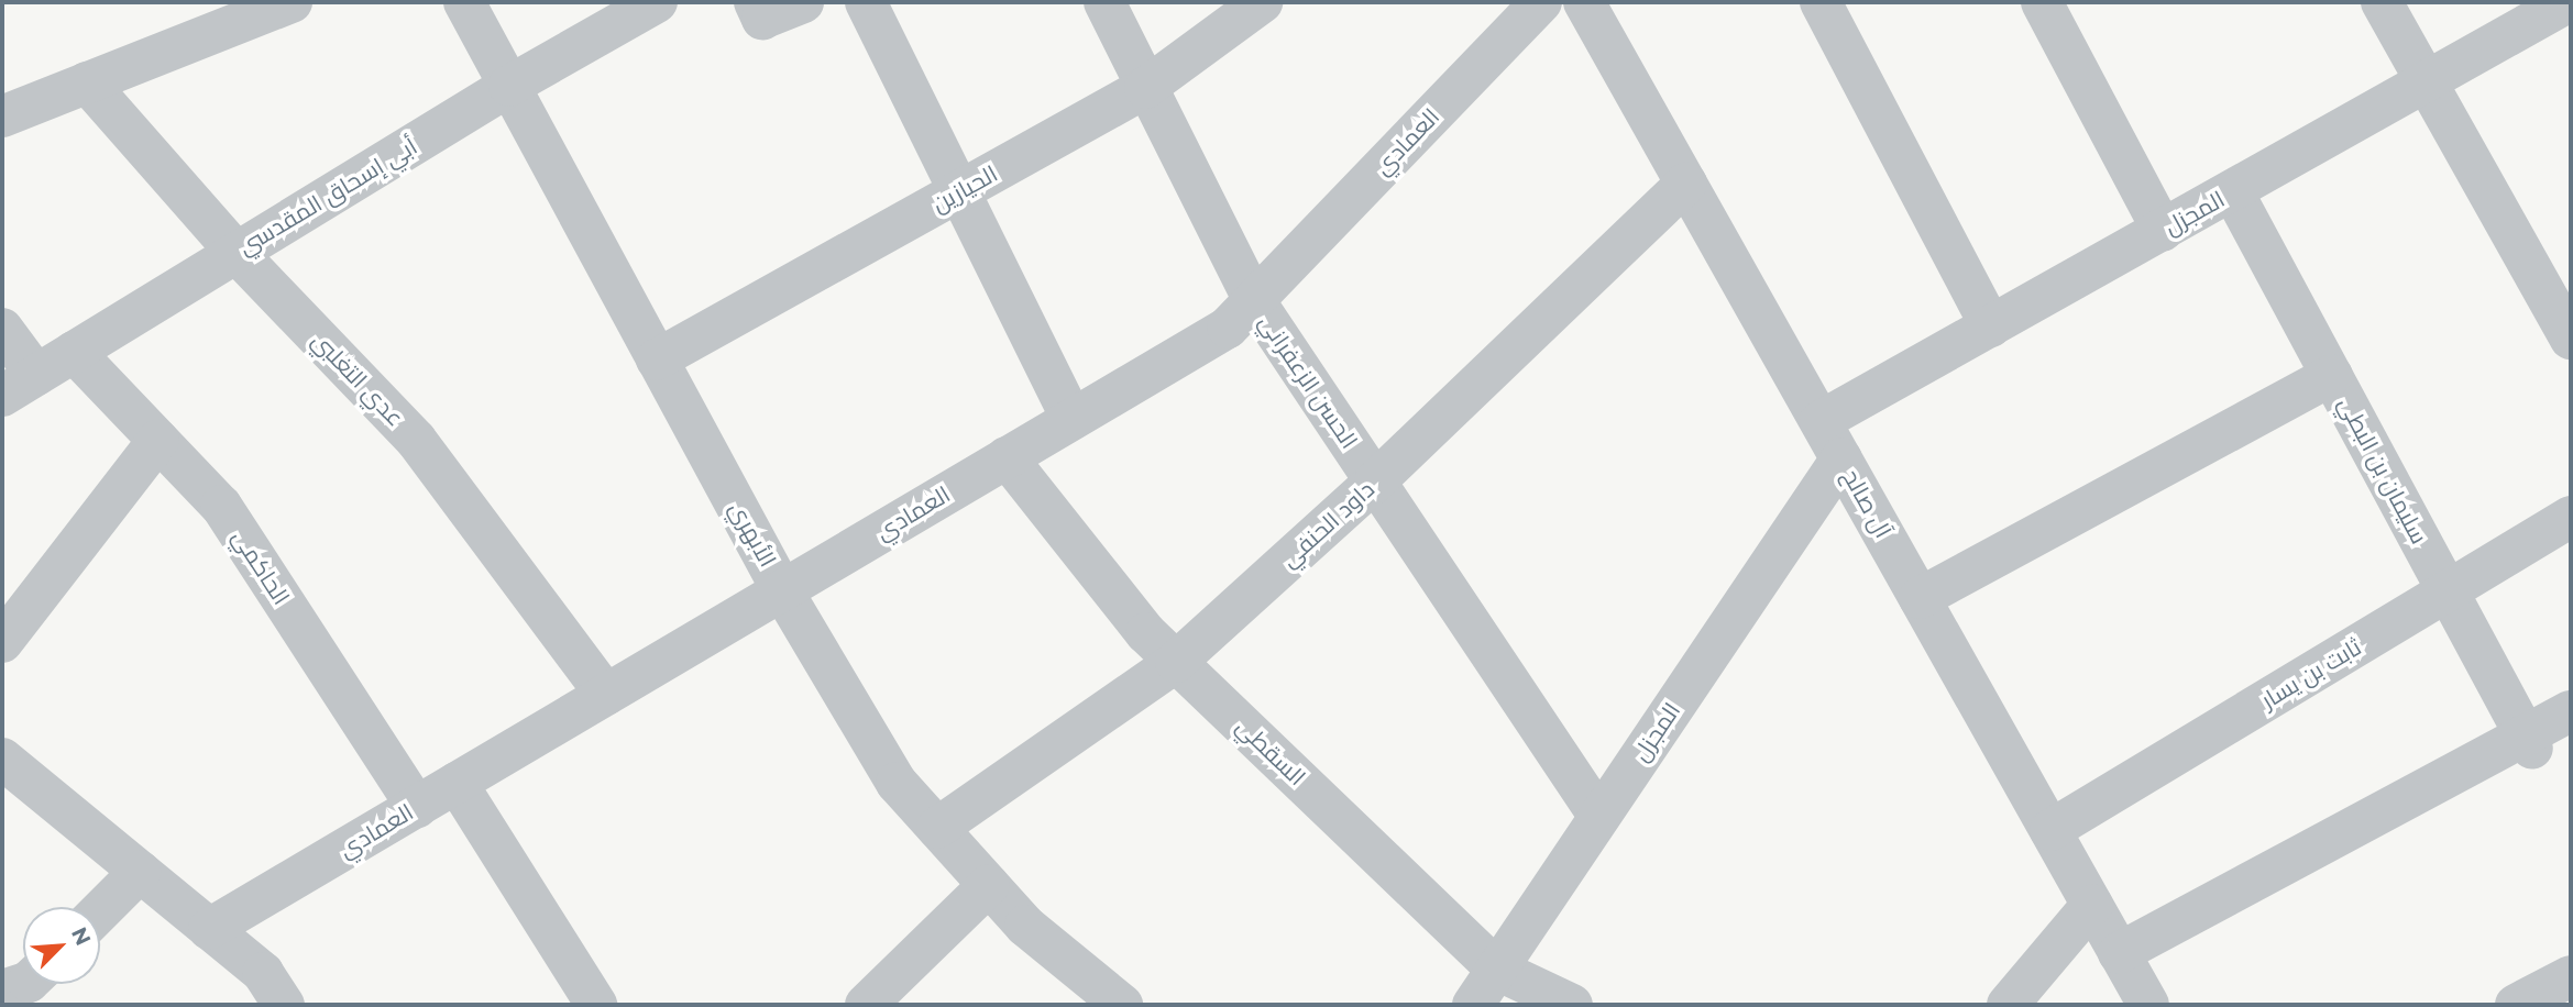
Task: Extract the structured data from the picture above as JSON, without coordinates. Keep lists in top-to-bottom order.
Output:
{
  "streets": {
    "street": [
      "العمادي",
      "الحيازين",
      "أبي إسحاق المقدسي",
      "المجزل",
      "عدي التغلبي",
      "الحسن الزعفراني",
      "سليمان بن البطي",
      "آل صالح",
      "داود الحنفي",
      "الأبهري",
      "الحاكمي",
      "ثابت بن يسار",
      "السقطي"
    ]
  },
  "crossings": [
    ["العمادي", "عدي التغلبي"],
    ["العمادي", "الحسن الزعفراني"],
    ["العمادي", "الأبهري"],
    ["العمادي", "الحاكمي"],
    ["العمادي", "السقطي"],
    ["الحيازين", "الحسن الزعفراني"],
    ["الحيازين", "الأبهري"],
    ["أبي إسحاق المقدسي", "عدي التغلبي"],
    ["أبي إسحاق المقدسي", "الأبهري"],
    ["أبي إسحاق المقدسي", "الحاكمي"],
    ["المجزل", "الحسن الزعفراني"],
    ["المجزل", "سليمان بن البطي"],
    ["المجزل", "آل صالح"],
    ["المجزل", "السقطي"],
    ["الحسن الزعفراني", "داود الحنفي"],
    ["سليمان بن البطي", "ثابت بن يسار"],
    ["آل صالح", "داود الحنفي"],
    ["آل صالح", "ثابت بن يسار"],
    ["داود الحنفي", "الأبهري"],
    ["داود الحنفي", "السقطي"]
  ],
  "north": "top right"
}
